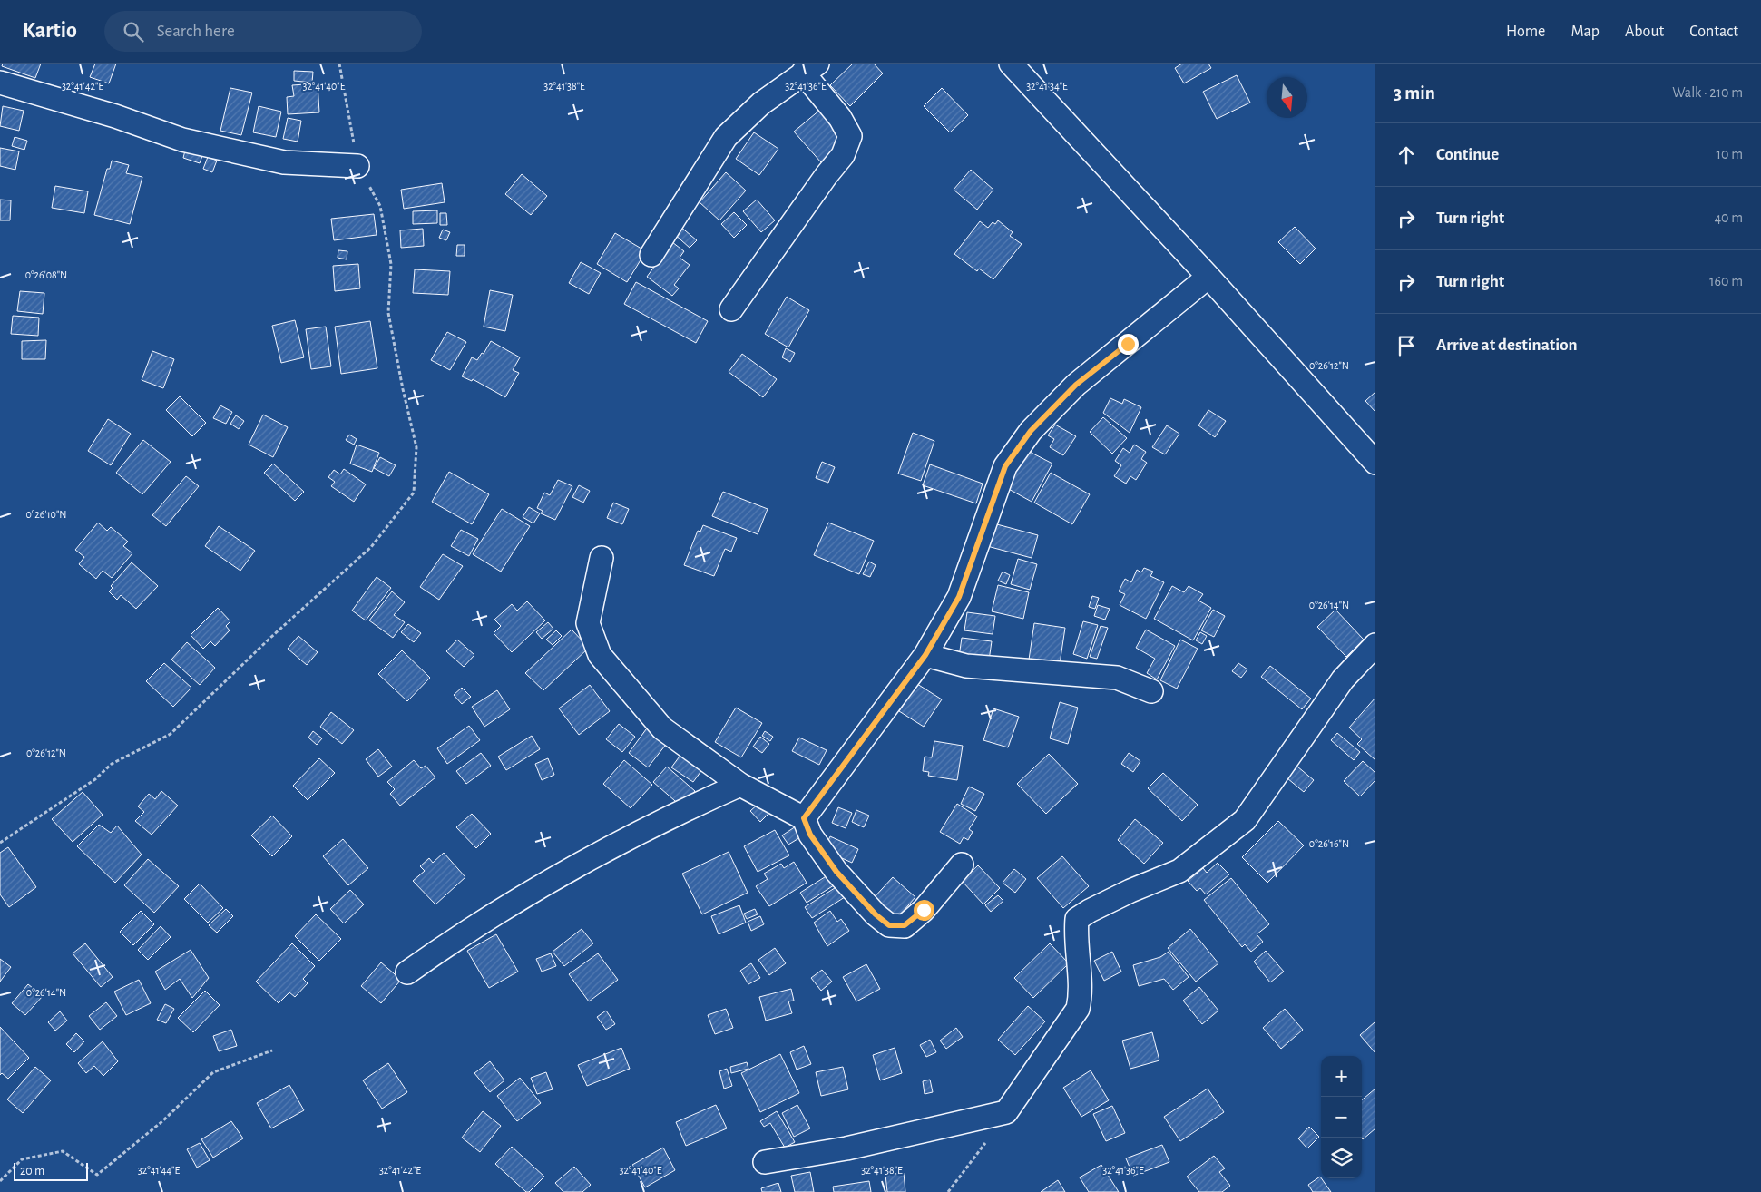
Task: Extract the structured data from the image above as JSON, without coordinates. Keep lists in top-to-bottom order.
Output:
{
  "scale_bar": "20 m",
  "north": "bottom",
  "page": {
    "header": "Kartio",
    "search": "Search here",
    "nav": [
      "Home",
      "Map",
      "About",
      "Contact"
    ],
    "heading": ["3 min", "Walk · 210 m"],
    "list": [
      ["Continue", "10 m"],
      ["Turn right", "40 m"],
      ["Turn right", "160 m"],
      "Arrive at destination"
    ],
    "map_buttons": ["+", "−"],
    "scale": "20 m"
  },
  "coordinates": [
    "32°41'42\"E",
    "32°41'40\"E",
    "32°41'38\"E",
    "32°41'36\"E",
    "32°41'34\"E",
    "0°26'08\"N",
    "0°26'12\"N",
    "0°26'10\"N",
    "0°26'14\"N",
    "0°26'16\"N",
    "32°41'44\"E"
  ]
}
